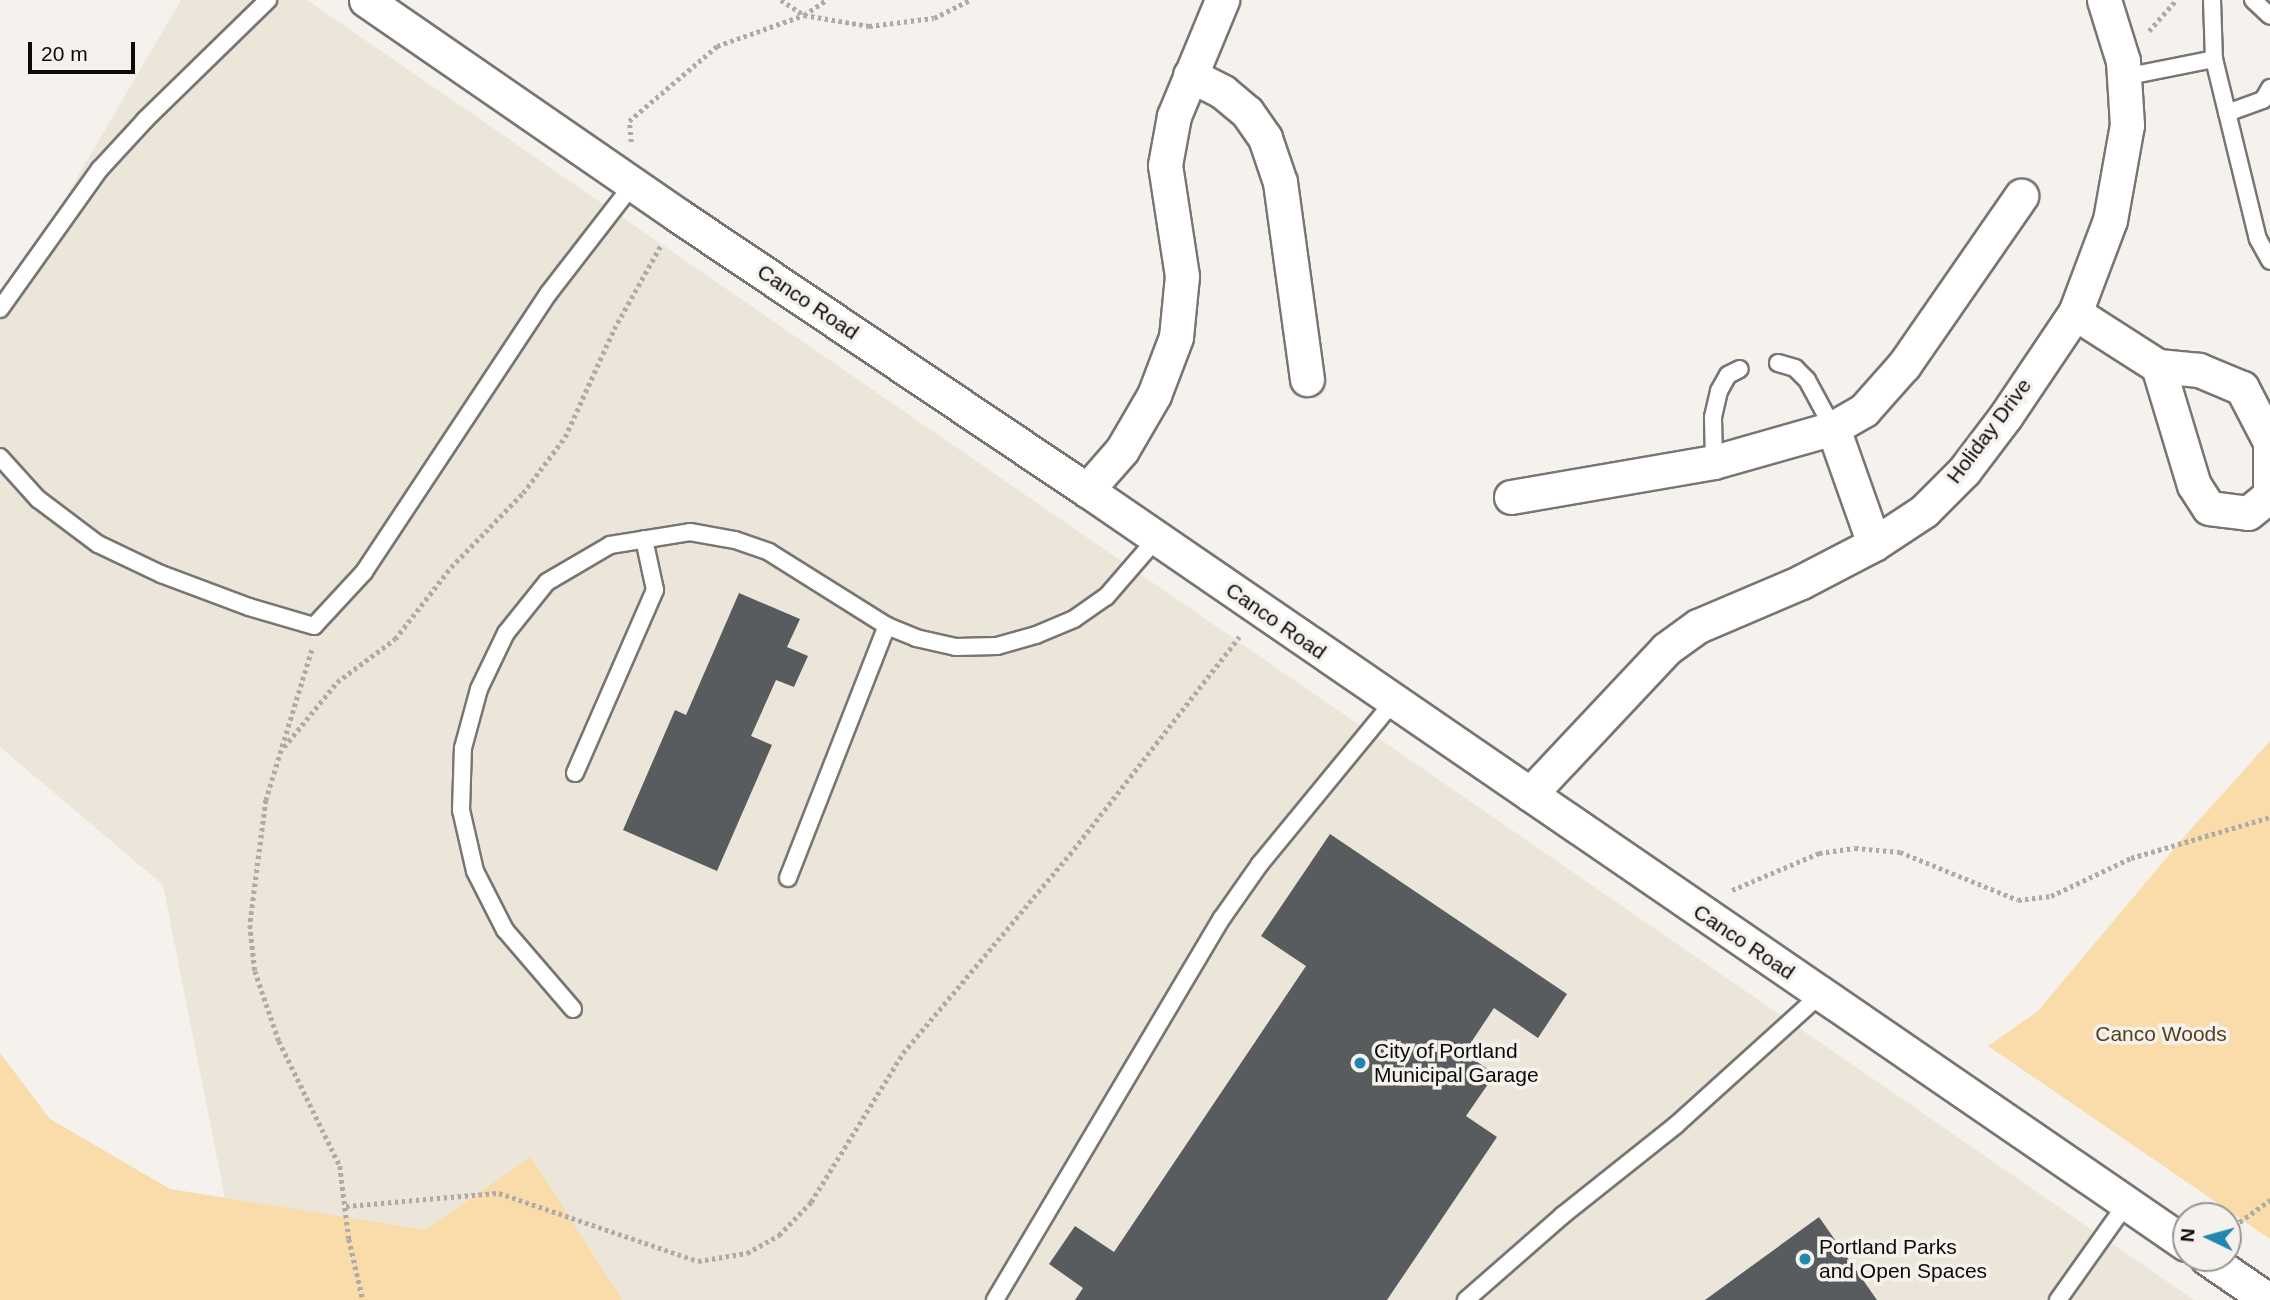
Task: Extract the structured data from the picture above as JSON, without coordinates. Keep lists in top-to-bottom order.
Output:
{
  "streets": {
    "street": ["Canco Road", "Holiday Drive"]
  },
  "crossings": [
    ["Canco Road", "Holiday Drive"]
  ],
  "parks": ["Canco Woods"],
  "places": ["City of Portland Municipal Garage", "Portland Parks and Open Spaces"],
  "scale_bar": "20 m",
  "north": "left"
}
